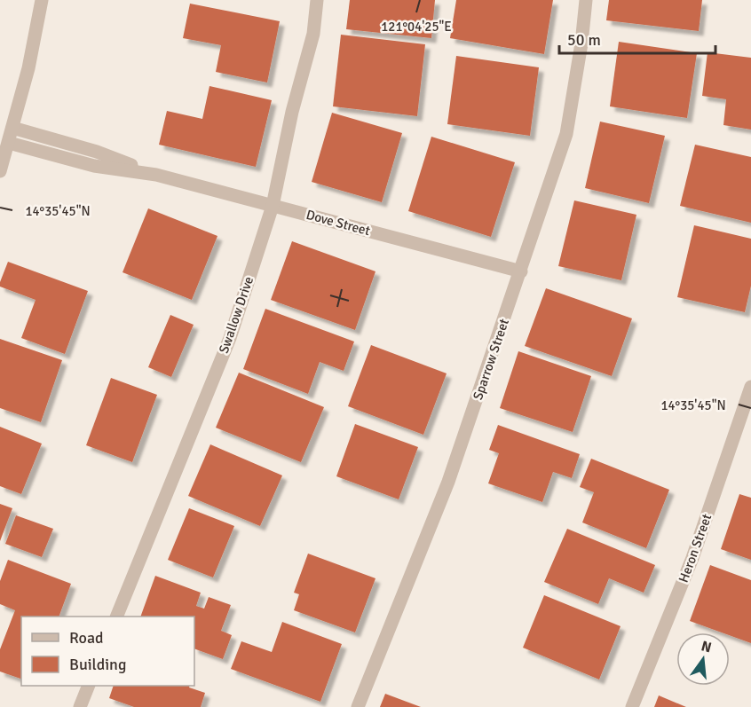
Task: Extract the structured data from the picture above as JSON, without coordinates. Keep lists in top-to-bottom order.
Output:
{
  "streets": {
    "street": [
      "Dove Street",
      "Swallow Drive",
      "Sparrow Street",
      "Heron Street"
    ]
  },
  "crossings": [
    ["Dove Street", "Swallow Drive"],
    ["Dove Street", "Sparrow Street"]
  ],
  "legend": ["Road", "Building"],
  "scale_bar": "50 m",
  "north": "top",
  "coordinates": ["121°04'25\"E", "14°35'45\"N"]
}
